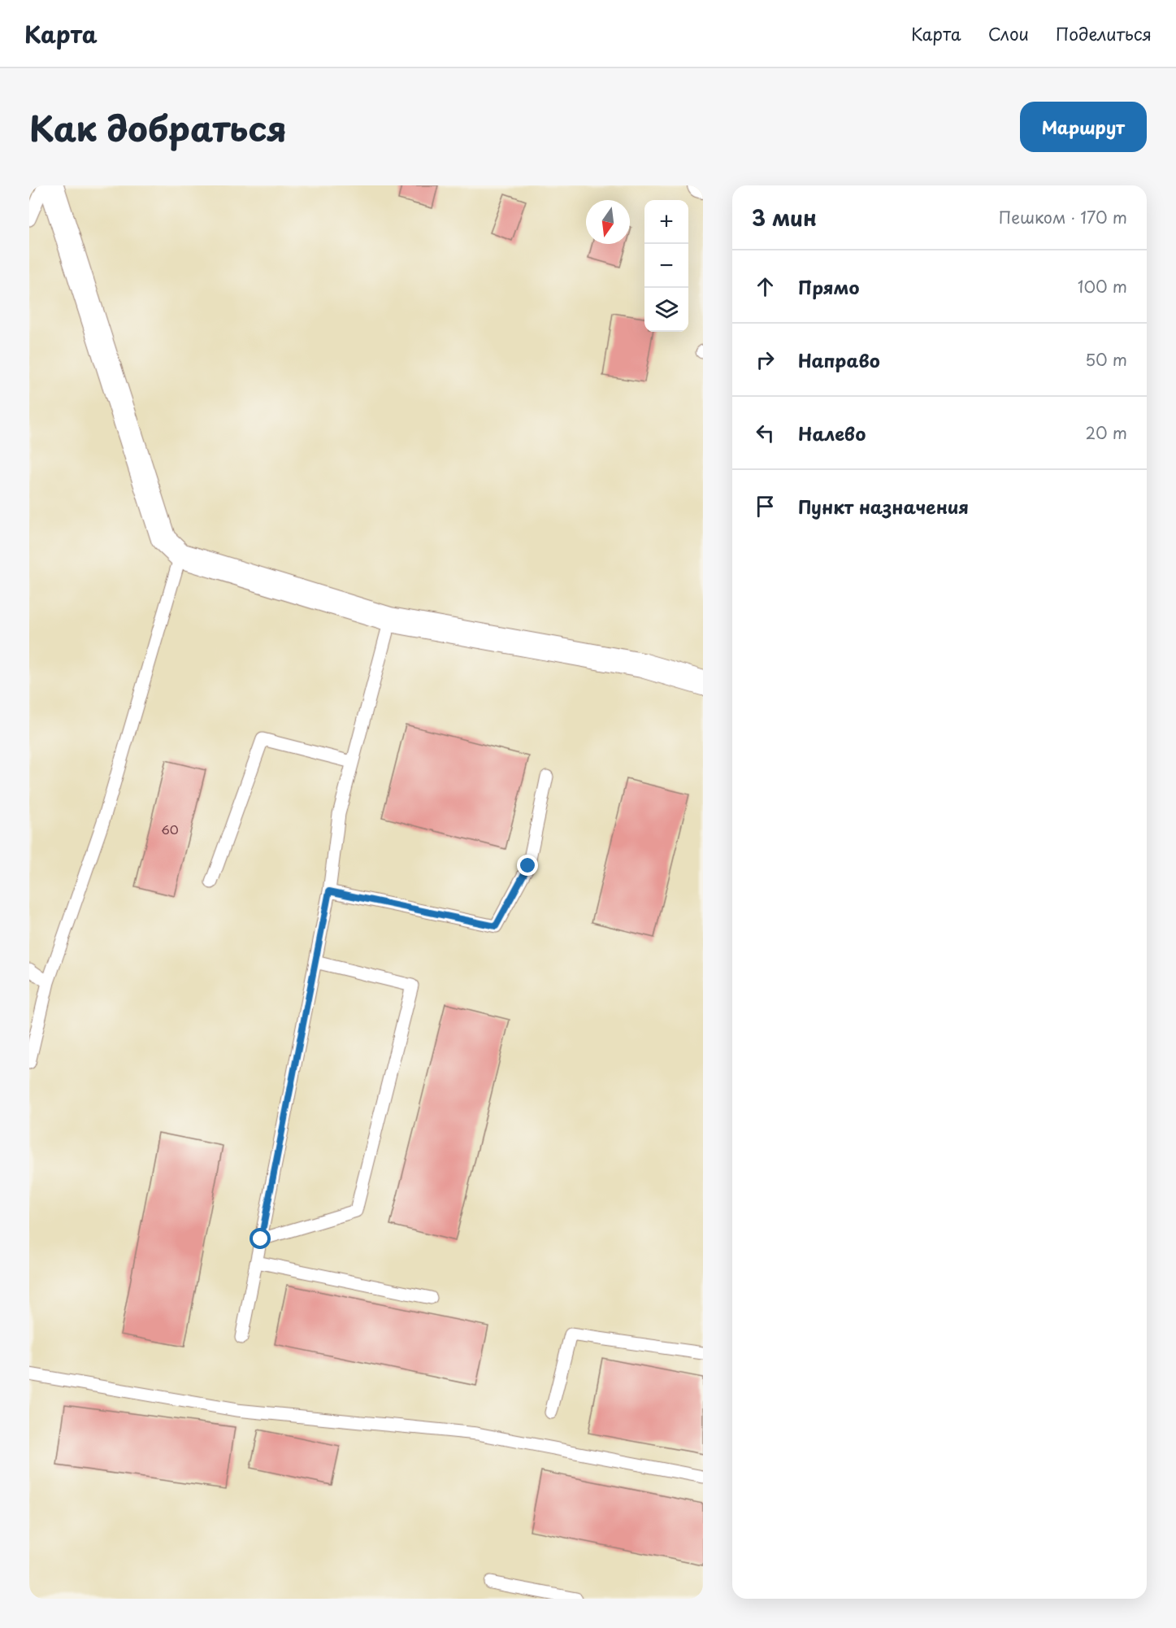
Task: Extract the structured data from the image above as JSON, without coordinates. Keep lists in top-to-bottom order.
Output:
{
  "house_numbers": ["60"],
  "north": "bottom",
  "page": {
    "header": "Карта",
    "nav": ["Карта", "Слои", "Поделиться"],
    "title": "Как добраться",
    "buttons": "Маршрут",
    "heading": ["3 мин", "Пешком · 170 m"],
    "map_buttons": ["+", "−"],
    "list": [
      ["Прямо", "100 m"],
      ["Направо", "50 m"],
      ["Налево", "20 m"],
      "Пункт назначения"
    ]
  }
}
